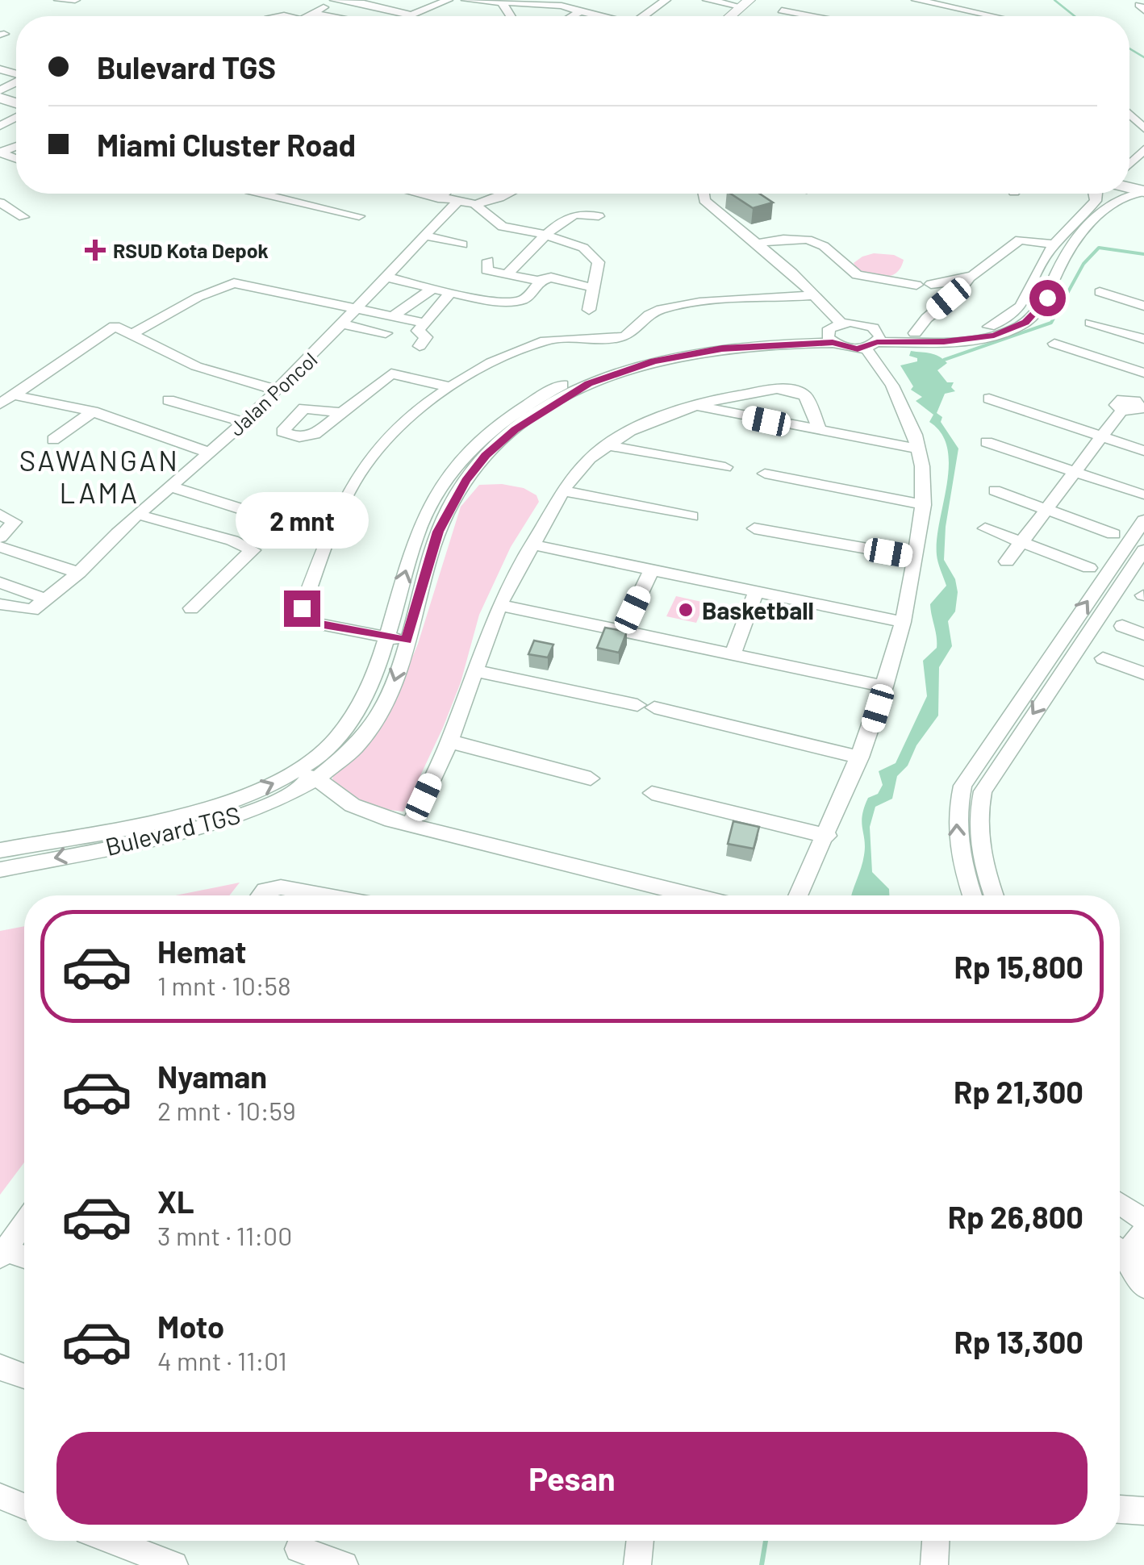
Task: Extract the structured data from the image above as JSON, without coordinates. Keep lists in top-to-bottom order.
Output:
{
  "streets": {
    "street": ["Jalan Poncol", "Bulevard TGS"]
  },
  "districts": ["SAWANGAN LAMA"],
  "places": {
    "health": ["RSUD Kota Depok"],
    "other": ["Basketball"]
  },
  "page": {
    "banner": ["Bulevard TGS", "Miami Cluster Road"],
    "bubble": "2 mnt",
    "list": [
      {
        "name": "Hemat",
        "note": "1 mnt · 10:58",
        "value": "Rp 15,800"
      },
      {
        "name": "Nyaman",
        "note": "2 mnt · 10:59",
        "value": "Rp 21,300"
      },
      {
        "name": "XL",
        "note": "3 mnt · 11:00",
        "value": "Rp 26,800"
      },
      {
        "name": "Moto",
        "note": "4 mnt · 11:01",
        "value": "Rp 13,300"
      }
    ],
    "buttons": "Pesan"
  }
}
